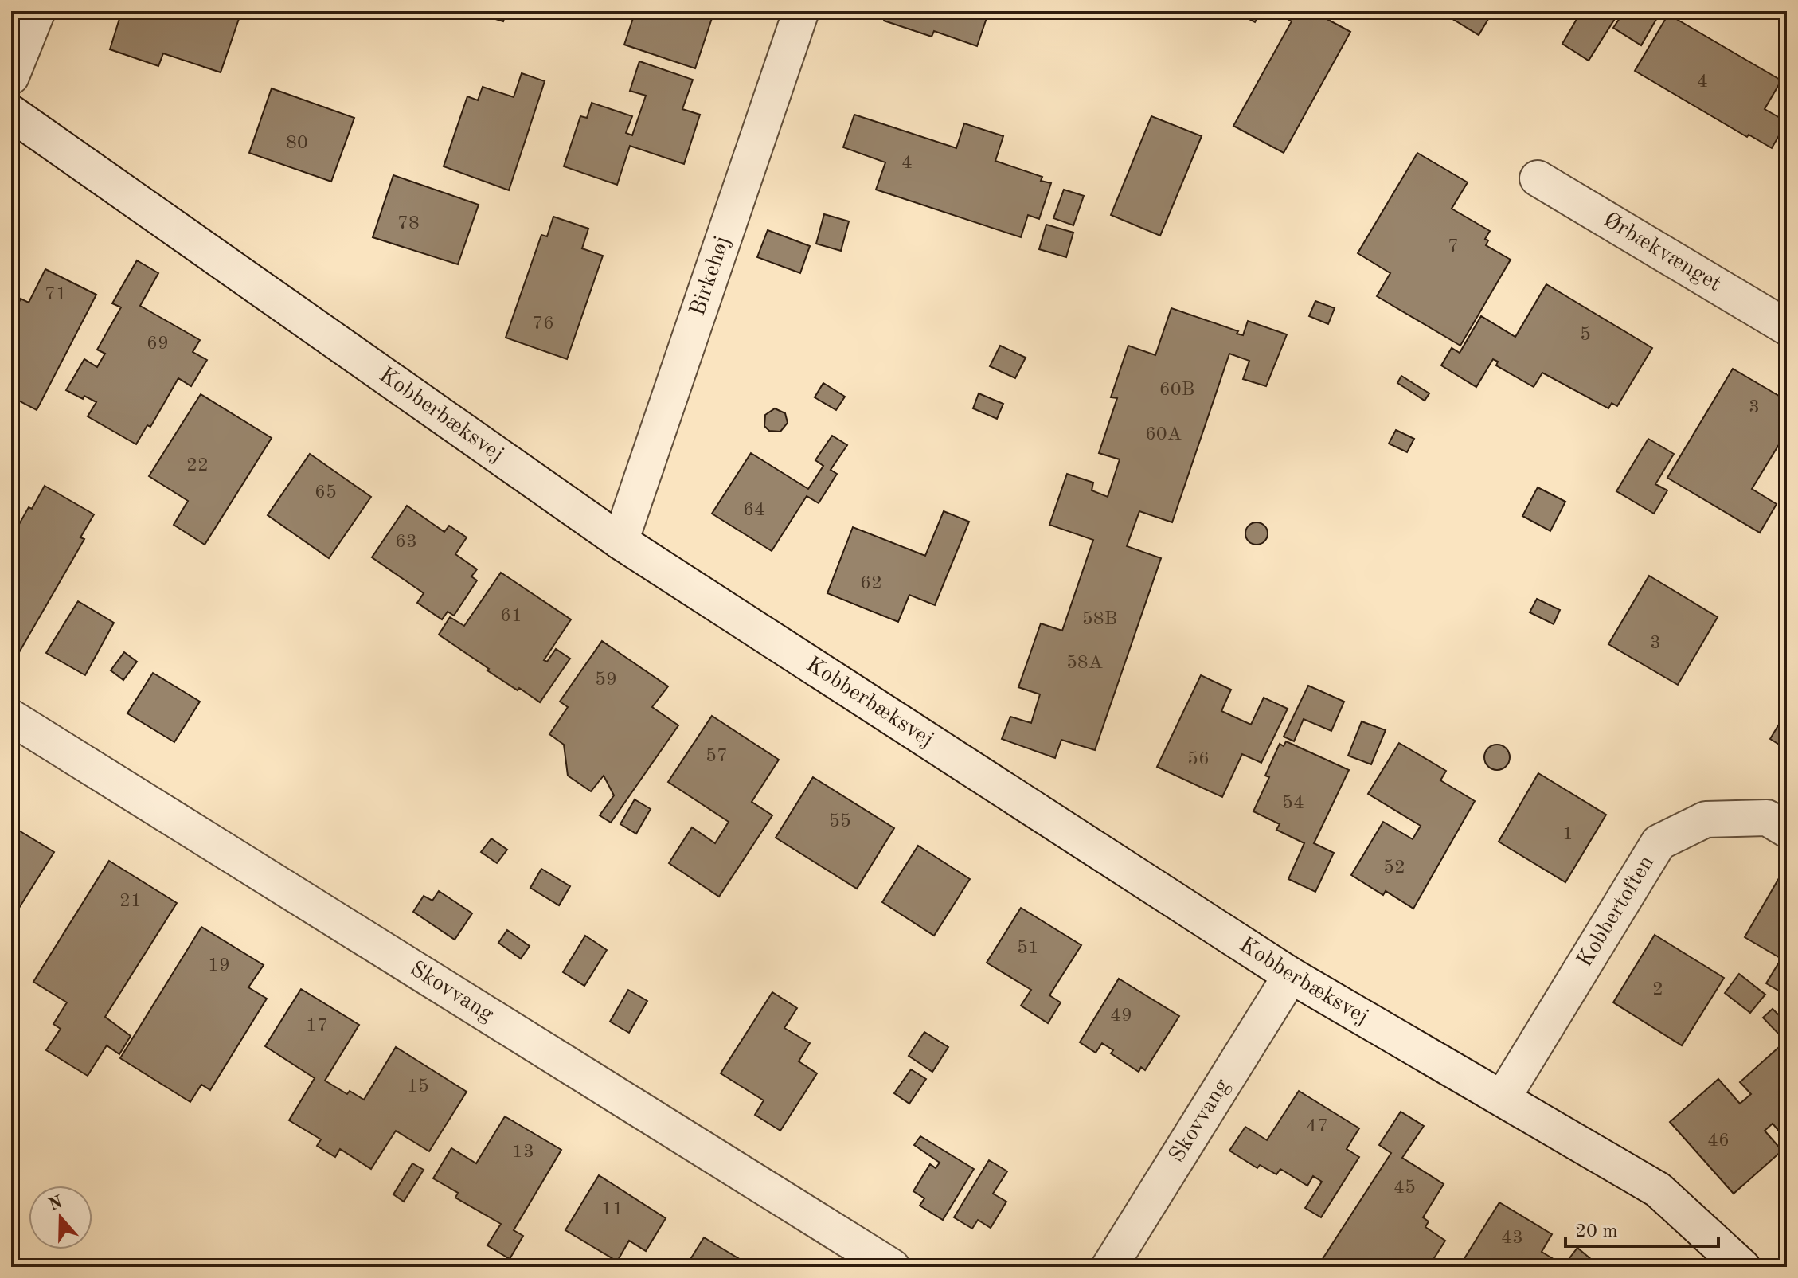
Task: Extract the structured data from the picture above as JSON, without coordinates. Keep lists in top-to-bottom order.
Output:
{
  "streets": {
    "street": [
      "Ørbækvænget",
      "Birkehøj",
      "Kobberbæksvej",
      "Kobbertoften",
      "Skovvang"
    ]
  },
  "crossings": [
    ["Birkehøj", "Kobberbæksvej"],
    ["Kobberbæksvej", "Kobbertoften"],
    ["Kobberbæksvej", "Skovvang"]
  ],
  "house_numbers": [
    "4",
    "80",
    "4",
    "78",
    "7",
    "71",
    "76",
    "5",
    "69",
    "60B",
    "3",
    "60A",
    "22",
    "65",
    "64",
    "63",
    "62",
    "61",
    "58B",
    "3",
    "58A",
    "59",
    "57",
    "56",
    "54",
    "55",
    "1",
    "52",
    "21",
    "51",
    "19",
    "2",
    "49",
    "17",
    "15",
    "47",
    "46",
    "13",
    "45",
    "11",
    "43"
  ],
  "scale_bar": "20 m",
  "north": "top"
}
